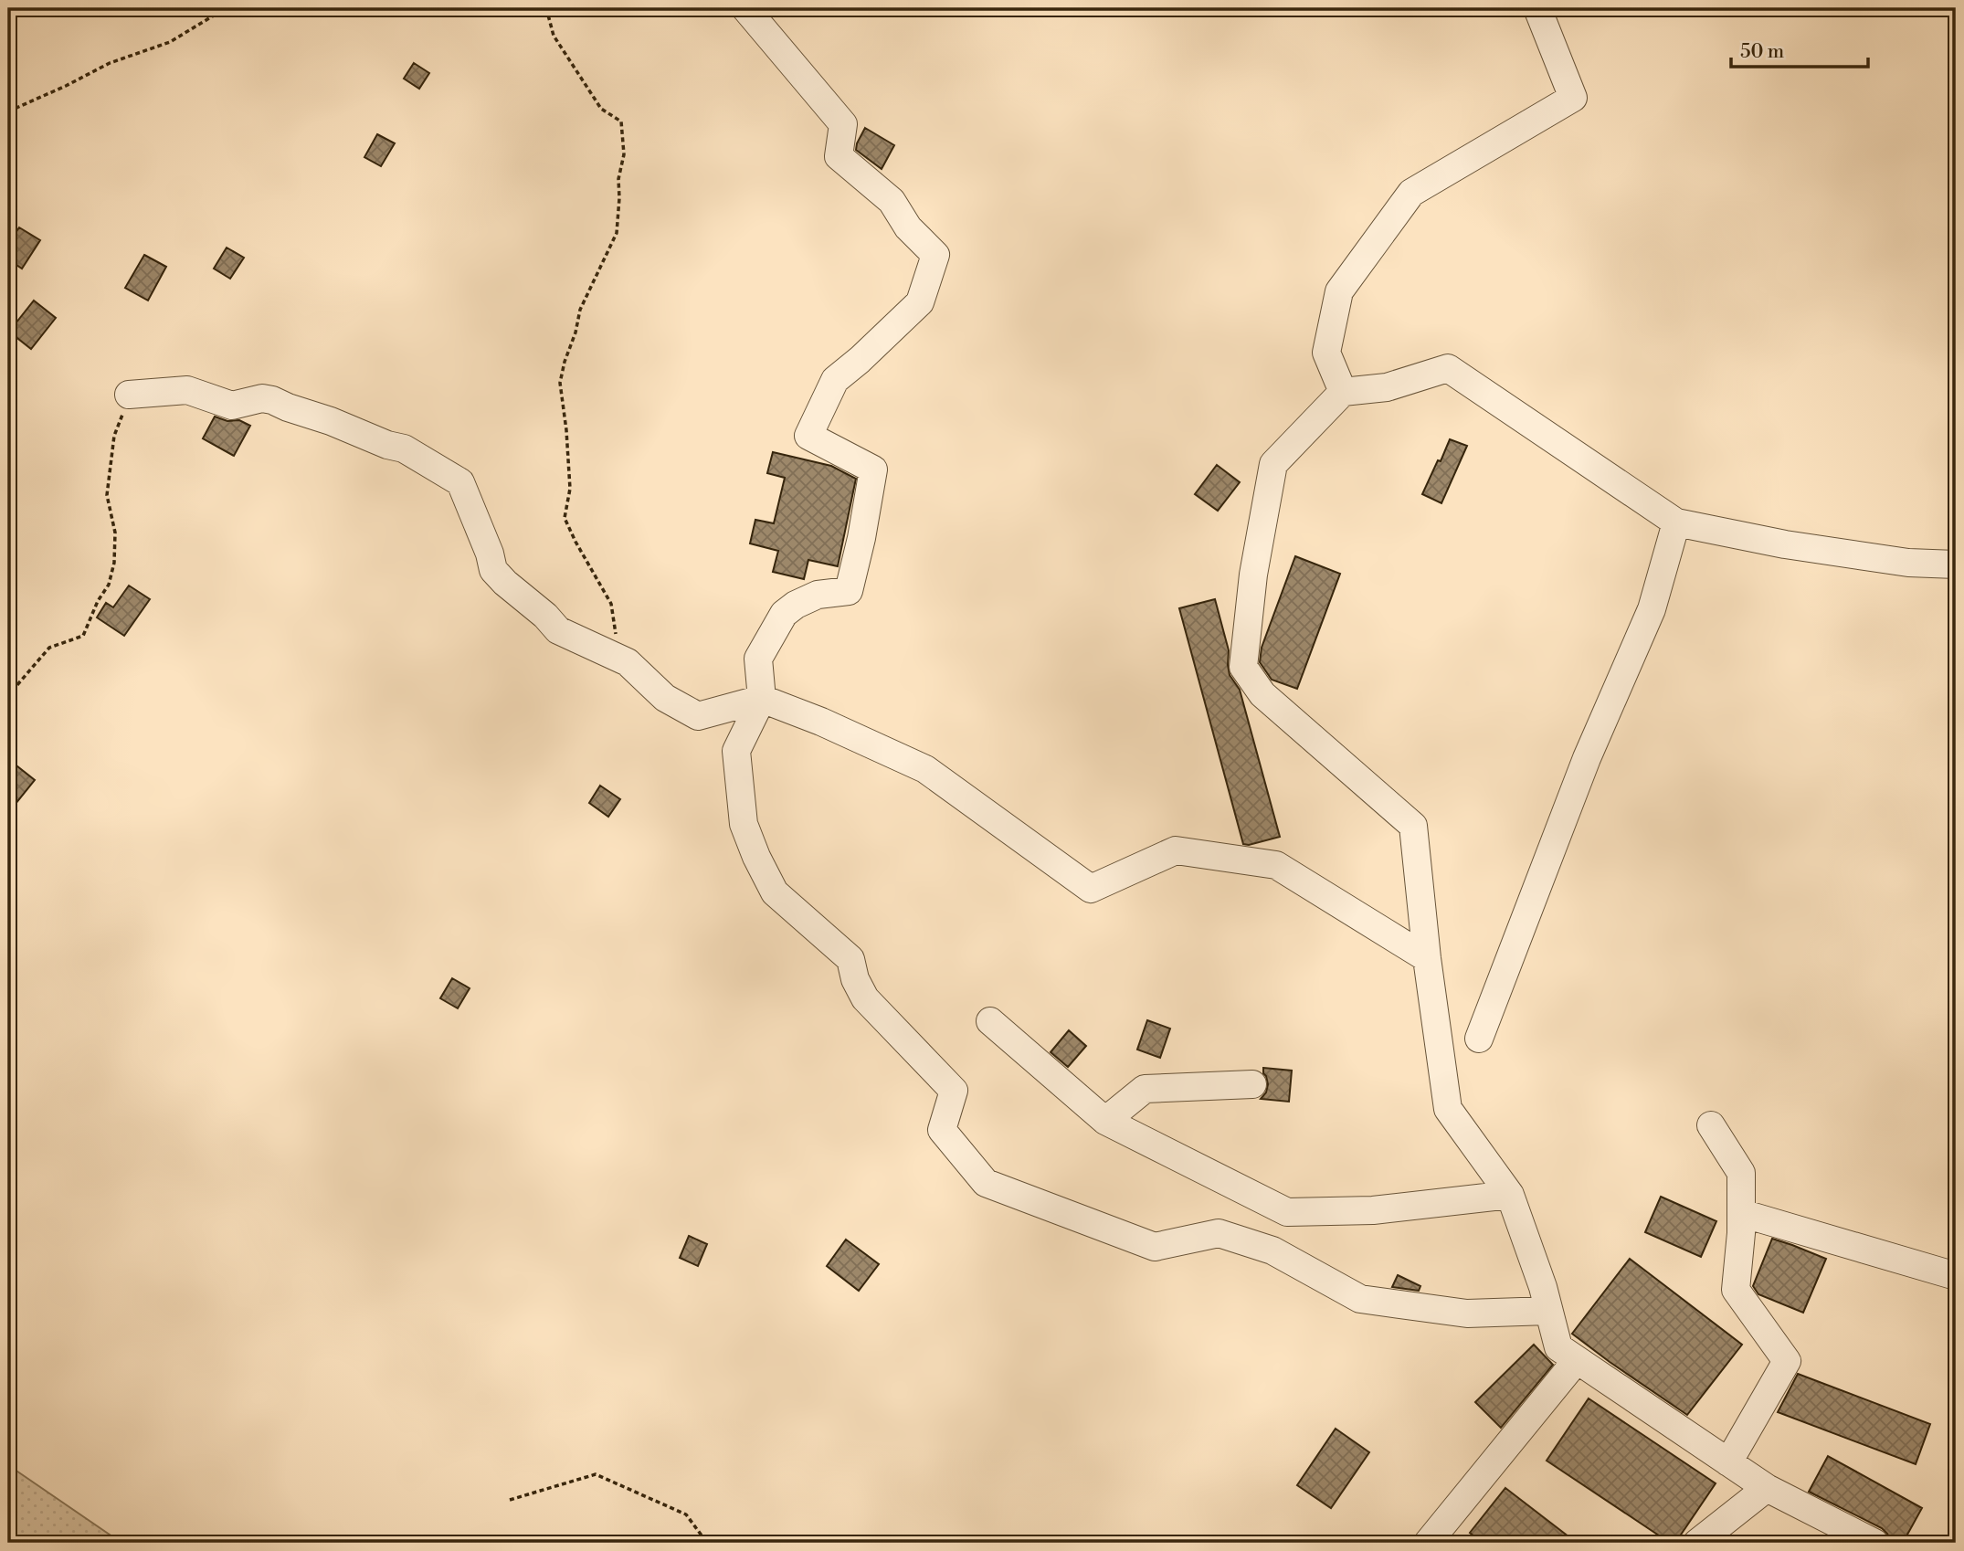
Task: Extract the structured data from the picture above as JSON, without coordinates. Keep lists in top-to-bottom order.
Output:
{
  "scale_bar": "50 m"
}
